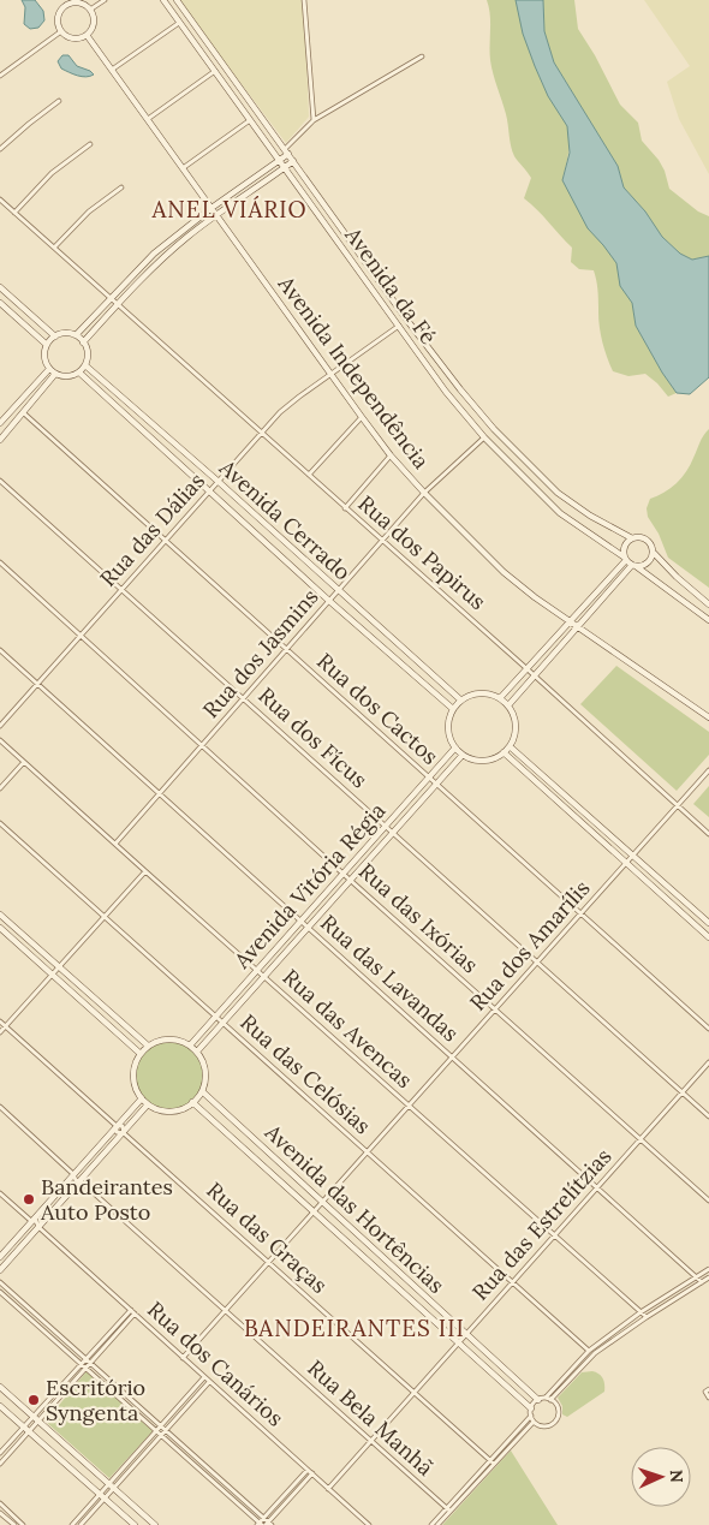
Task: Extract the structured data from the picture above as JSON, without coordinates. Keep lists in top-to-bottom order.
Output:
{
  "streets": {
    "street": [
      "Avenida da Fé",
      "Avenida Independência",
      "Avenida Cerrado",
      "Rua das Dálias",
      "Rua dos Papirus",
      "Rua dos Jasmins",
      "Rua dos Cactos",
      "Rua dos Fícus",
      "Avenida Vitória Régia",
      "Rua das Ixórias",
      "Rua dos Amarílis",
      "Rua das Lavandas",
      "Rua das Avencas",
      "Rua das Celósias",
      "Avenida das Hortências",
      "Rua das Estrelítzias",
      "Rua das Graças",
      "Rua dos Canários",
      "Rua Bela Manhã"
    ]
  },
  "crossings": [
    ["Avenida da Fé", "Rua das Dálias"],
    ["Avenida da Fé", "Rua dos Jasmins"],
    ["Avenida Independência", "Rua das Dálias"],
    ["Avenida Independência", "Rua dos Jasmins"],
    ["Avenida Cerrado", "Rua das Dálias"],
    ["Avenida Cerrado", "Rua dos Jasmins"],
    ["Avenida Cerrado", "Avenida Vitória Régia"],
    ["Rua das Dálias", "Rua dos Papirus"],
    ["Rua das Dálias", "Rua dos Cactos"],
    ["Rua das Dálias", "Rua dos Fícus"],
    ["Rua das Dálias", "Rua das Ixórias"],
    ["Rua das Dálias", "Rua das Lavandas"],
    ["Rua dos Papirus", "Rua dos Jasmins"],
    ["Rua dos Papirus", "Rua dos Amarílis"],
    ["Rua dos Jasmins", "Rua dos Cactos"],
    ["Rua dos Jasmins", "Rua dos Fícus"],
    ["Rua dos Jasmins", "Rua das Ixórias"],
    ["Rua dos Jasmins", "Rua das Lavandas"],
    ["Rua dos Jasmins", "Rua das Avencas"],
    ["Rua dos Cactos", "Avenida Vitória Régia"],
    ["Rua dos Cactos", "Rua dos Amarílis"],
    ["Rua dos Fícus", "Avenida Vitória Régia"],
    ["Rua dos Fícus", "Rua dos Amarílis"],
    ["Rua dos Fícus", "Rua das Estrelítzias"],
    ["Avenida Vitória Régia", "Rua das Ixórias"],
    ["Avenida Vitória Régia", "Rua das Lavandas"],
    ["Avenida Vitória Régia", "Rua das Avencas"],
    ["Avenida Vitória Régia", "Rua das Celósias"],
    ["Avenida Vitória Régia", "Avenida das Hortências"],
    ["Rua das Ixórias", "Rua dos Amarílis"],
    ["Rua das Ixórias", "Rua das Estrelítzias"],
    ["Rua dos Amarílis", "Rua das Lavandas"],
    ["Rua dos Amarílis", "Rua das Avencas"],
    ["Rua dos Amarílis", "Rua das Celósias"],
    ["Rua dos Amarílis", "Avenida das Hortências"],
    ["Rua dos Amarílis", "Rua das Graças"],
    ["Rua dos Amarílis", "Rua dos Canários"],
    ["Rua dos Amarílis", "Rua Bela Manhã"],
    ["Rua das Lavandas", "Rua das Estrelítzias"],
    ["Rua das Avencas", "Rua das Estrelítzias"],
    ["Rua das Celósias", "Rua das Estrelítzias"],
    ["Avenida das Hortências", "Rua das Estrelítzias"],
    ["Rua das Estrelítzias", "Rua das Graças"],
    ["Rua das Estrelítzias", "Rua dos Canários"],
    ["Rua das Estrelítzias", "Rua Bela Manhã"]
  ],
  "districts": ["ANEL VIÁRIO", "BANDEIRANTES III"],
  "places": ["Bandeirantes Auto Posto", "Escritório Syngenta"],
  "north": "right"
}
